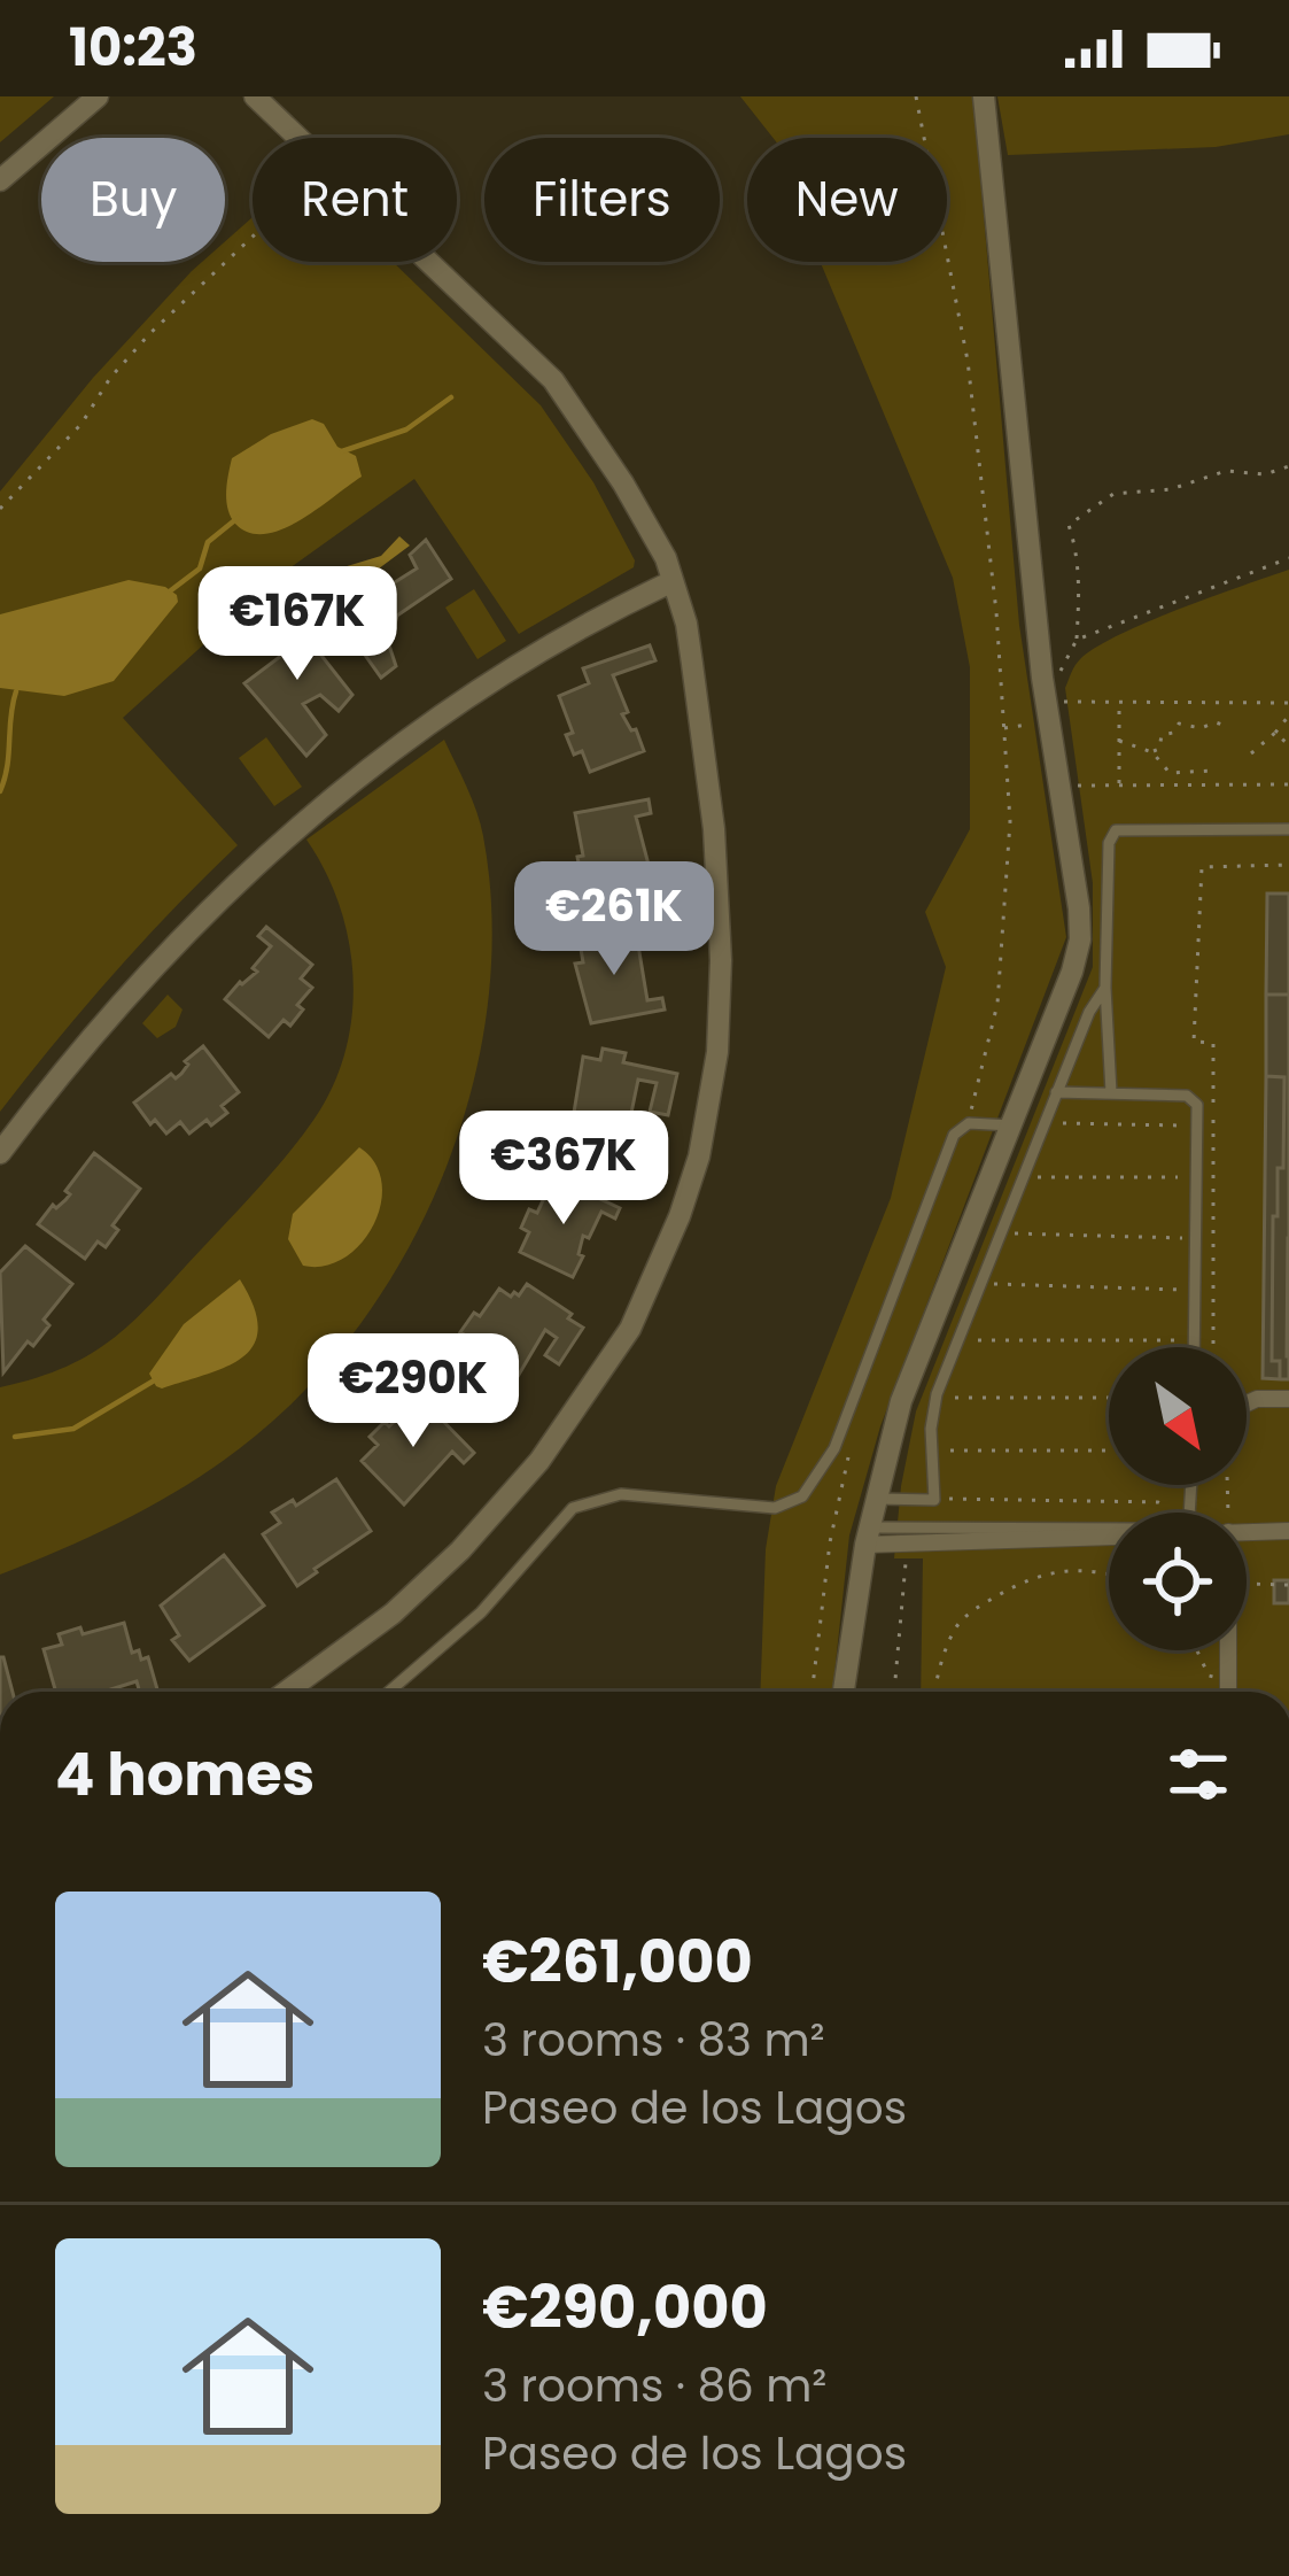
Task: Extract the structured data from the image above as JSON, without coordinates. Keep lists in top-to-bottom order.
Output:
{
  "north": "bottom right",
  "page": {
    "status": "10:23",
    "chip": [
      "Buy",
      "Rent",
      "Filters",
      "New"
    ],
    "price": [
      "€167K",
      "€261K",
      "€367K",
      "€290K"
    ],
    "heading": "4 homes",
    "list": [
      {
        "name": "€261,000",
        "note": "3 rooms · 83 m² · Paseo de los Lagos"
      },
      {
        "name": "€290,000",
        "note": "3 rooms · 86 m² · Paseo de los Lagos"
      }
    ]
  }
}
